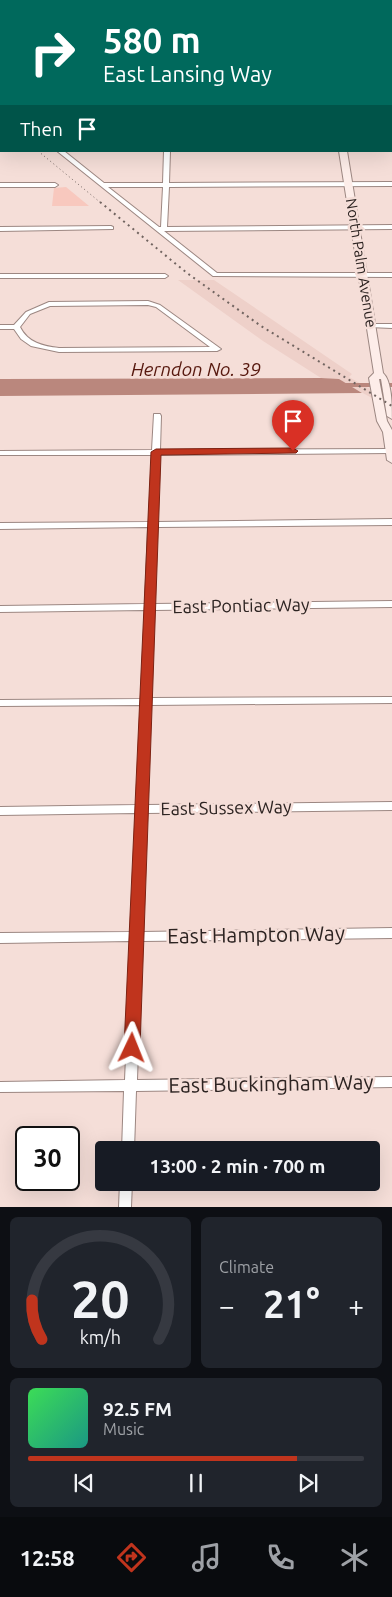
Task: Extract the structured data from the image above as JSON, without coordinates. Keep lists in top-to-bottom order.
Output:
{
  "streets": {
    "main road": ["North Palm Avenue"],
    "street": [
      "East Pontiac Way",
      "East Sussex Way",
      "East Hampton Way",
      "East Buckingham Way"
    ]
  },
  "water": ["Herndon No. 39"],
  "page": {
    "turn": ["580 m", "East Lansing Way"],
    "then": "Then",
    "limit": "30",
    "trip": "13:00 · 2 min · 700 m",
    "tile": "Climate",
    "heat": ["−", "21°", "+"],
    "song": ["92.5 FM", "Music"],
    "tabs": "12:58",
    "gauge": ["20", "km/h"]
  }
}
